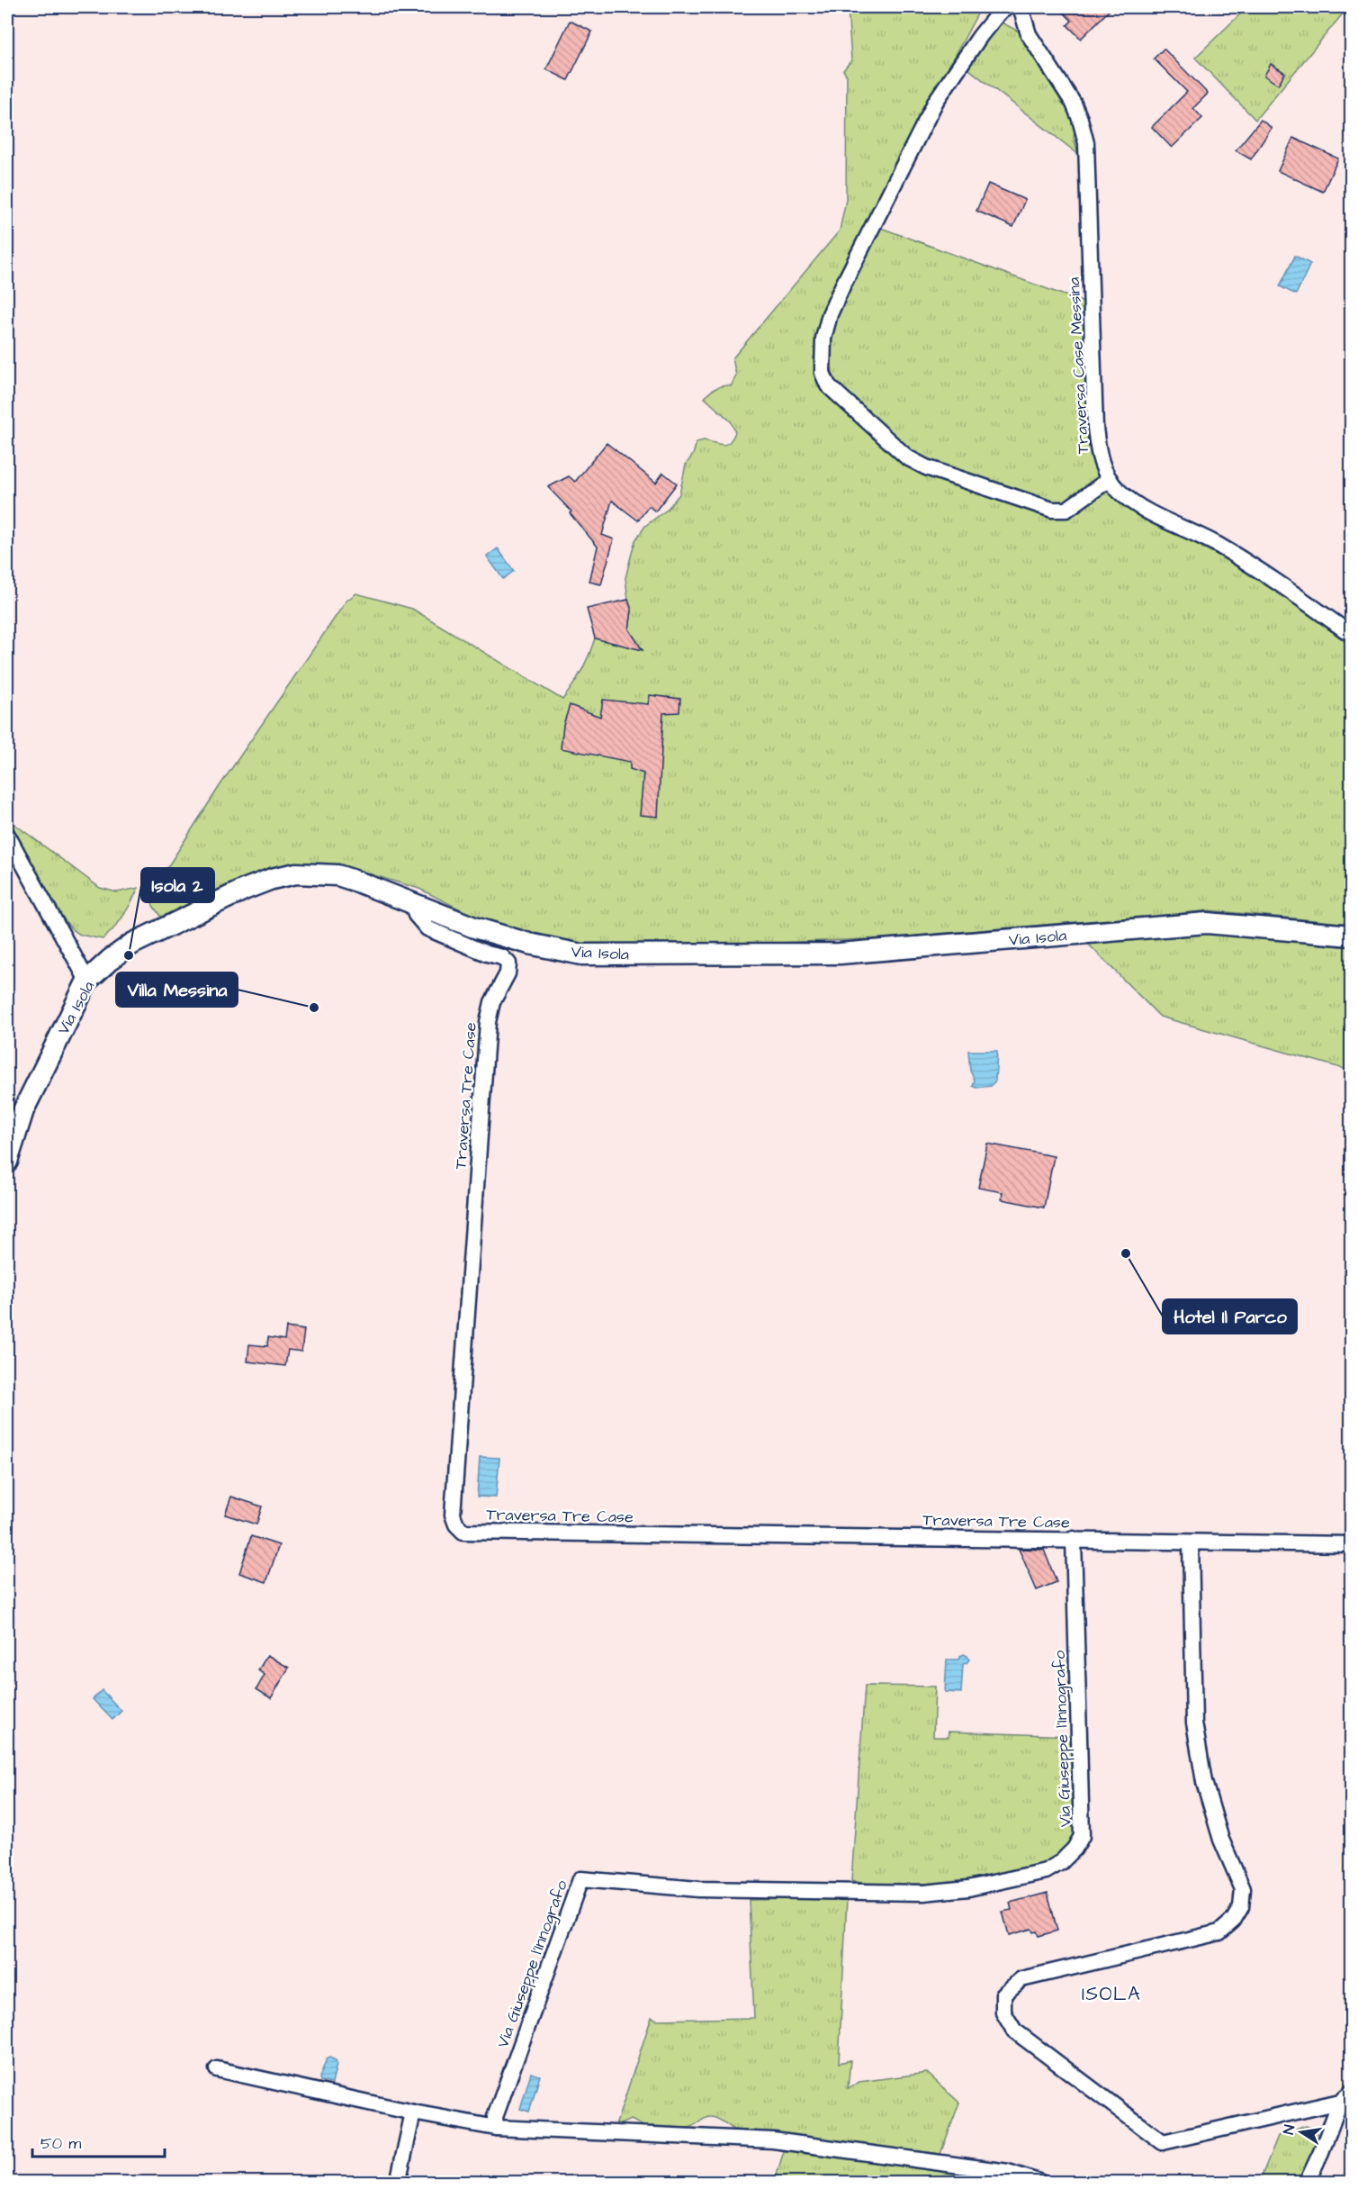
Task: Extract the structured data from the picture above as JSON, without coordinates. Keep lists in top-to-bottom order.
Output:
{
  "streets": {
    "street": [
      "Traversa Case Messina",
      "Via Isola",
      "Traversa Tre Case",
      "Via Giuseppe l'Innografo"
    ]
  },
  "crossings": [
    ["Via Isola", "Traversa Tre Case"],
    ["Traversa Tre Case", "Via Giuseppe l'Innografo"]
  ],
  "districts": ["ISOLA"],
  "places": ["Isola 2", "Villa Messina", "Hotel Il Parco"],
  "scale_bar": "50 m",
  "north": "left"
}
